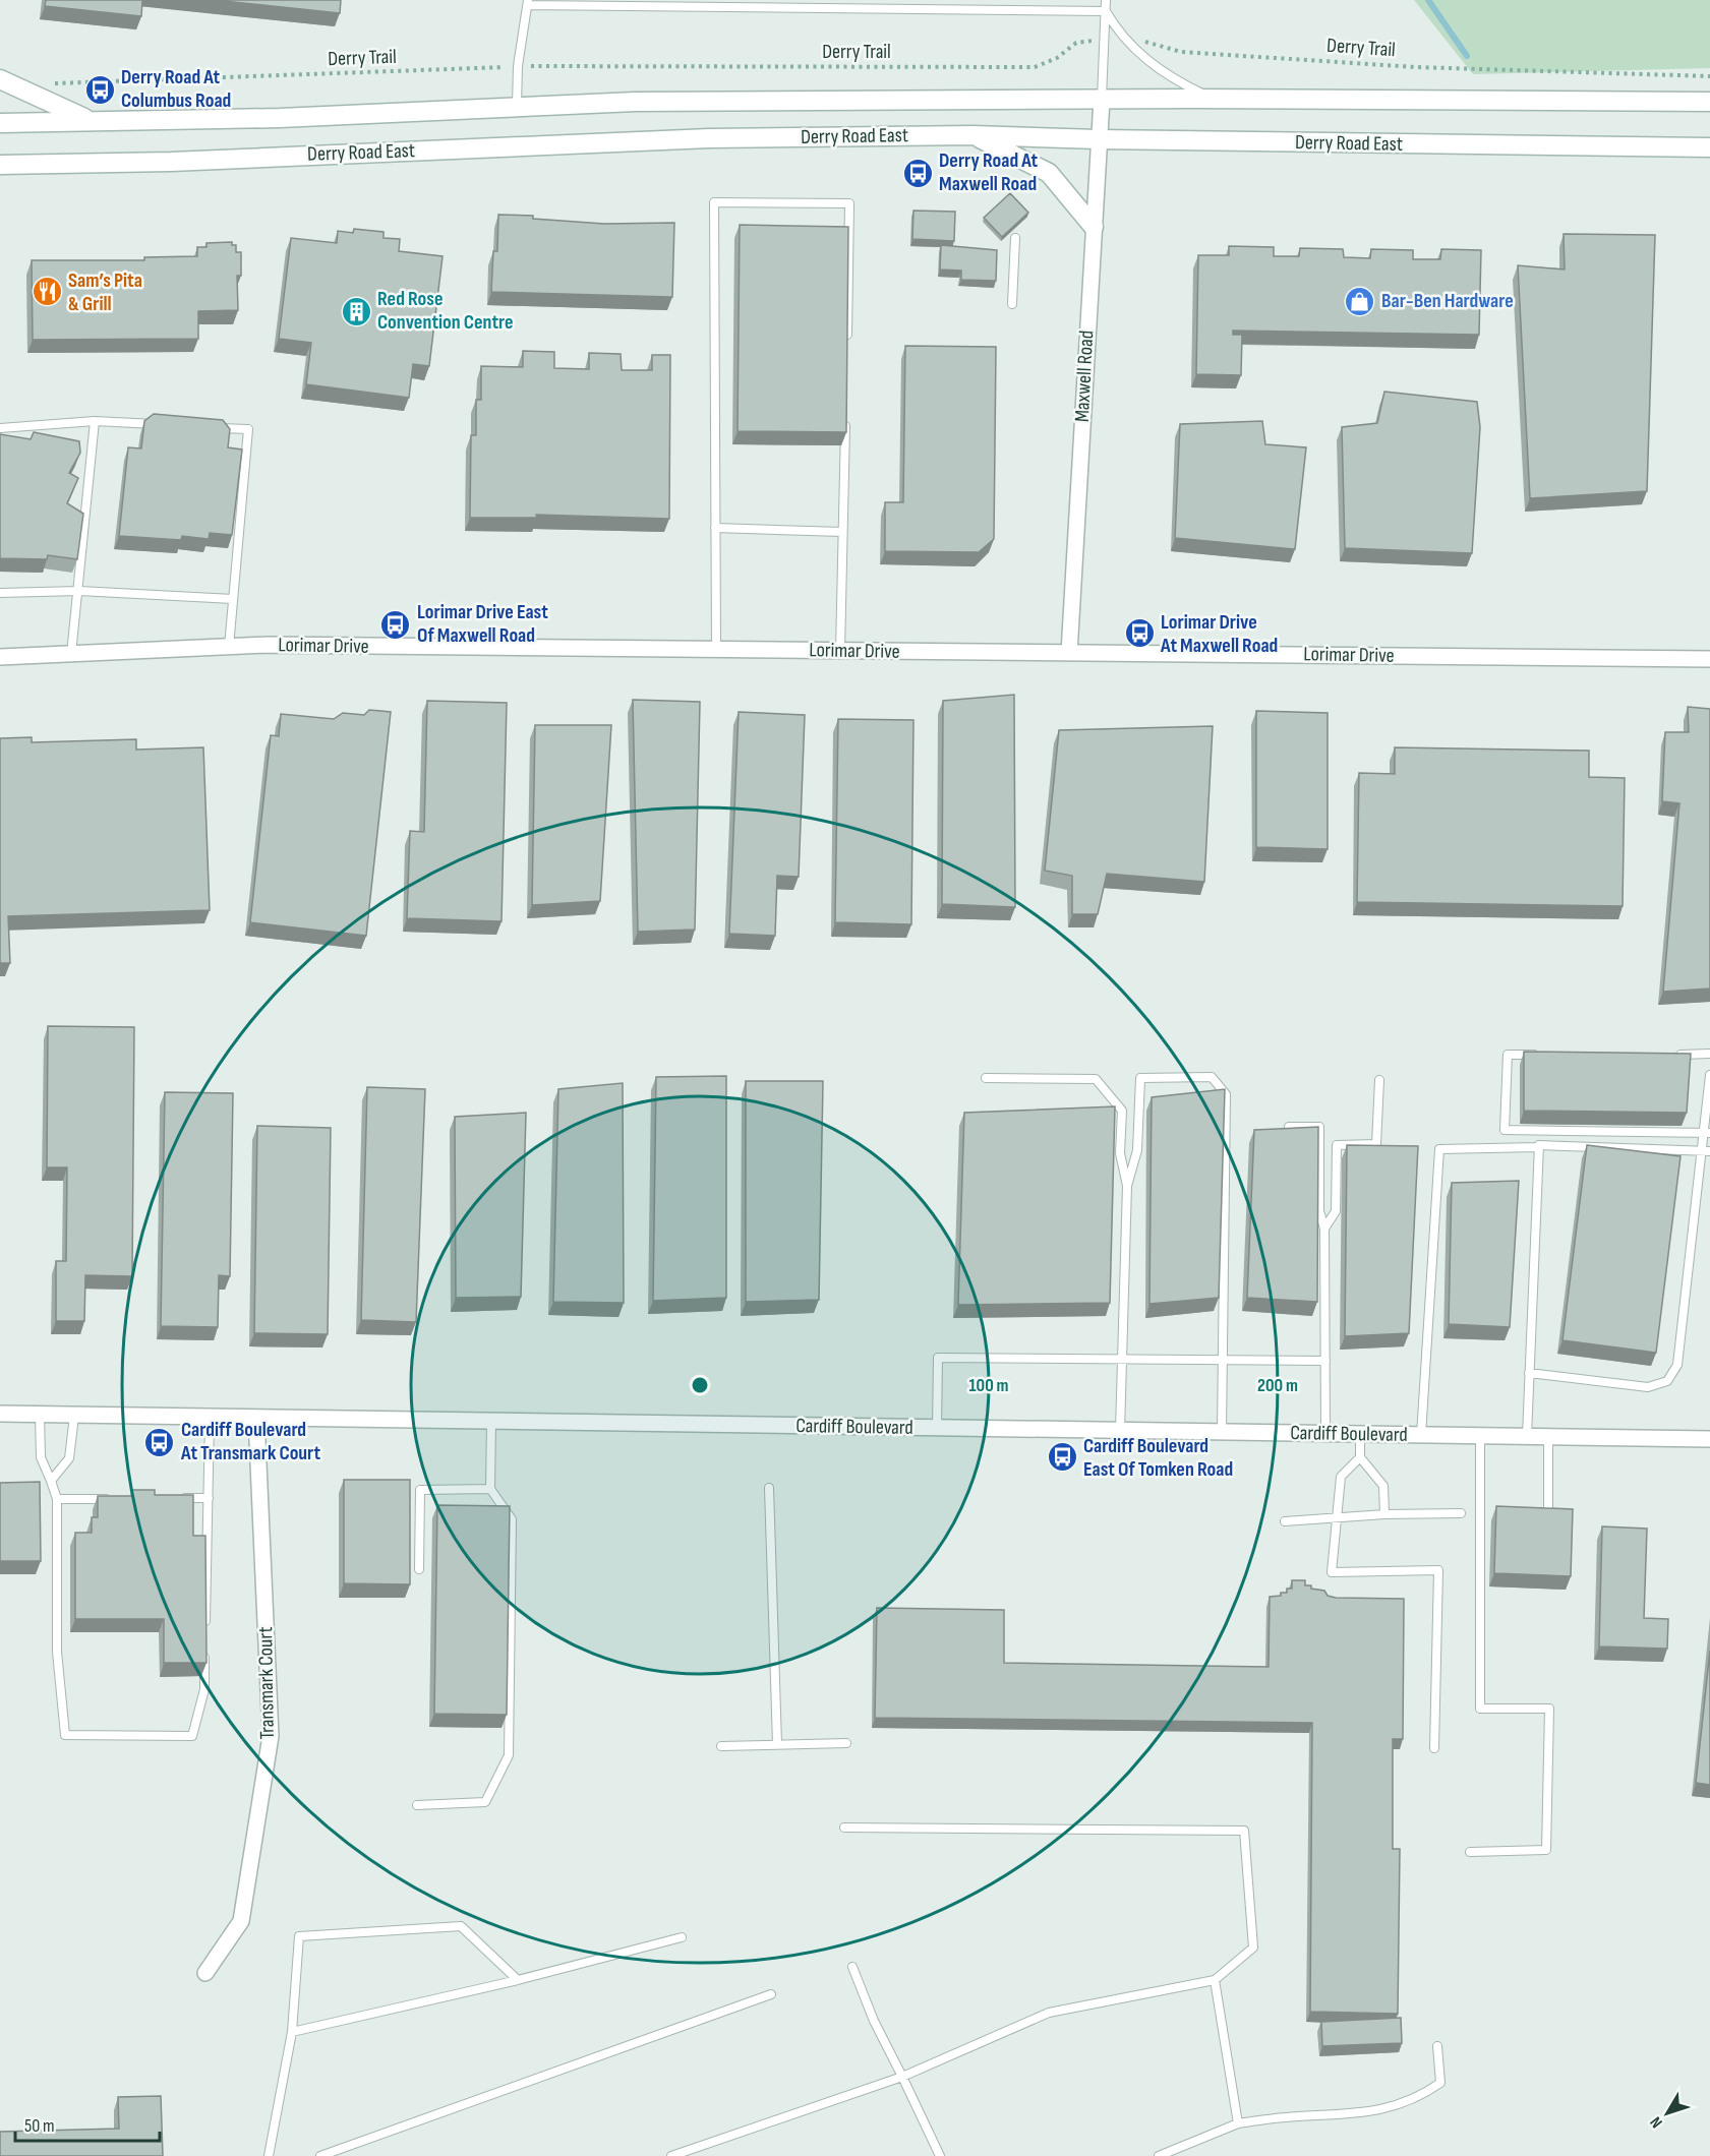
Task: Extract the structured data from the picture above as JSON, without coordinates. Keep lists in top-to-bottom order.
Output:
{
  "streets": {
    "main road": ["Derry Road East"],
    "street": [
      "Maxwell Road",
      "Lorimar Drive",
      "Cardiff Boulevard",
      "Transmark Court"
    ],
    "path": ["Derry Trail"]
  },
  "crossings": [
    ["Derry Road East", "Maxwell Road"],
    ["Maxwell Road", "Lorimar Drive"],
    ["Cardiff Boulevard", "Transmark Court"]
  ],
  "places": {
    "bus stop": [
      "Derry Road At Columbus Road",
      "Derry Road At Maxwell Road",
      "Lorimar Drive East Of Maxwell Road",
      "Lorimar Drive At Maxwell Road",
      "Cardiff Boulevard At Transmark Court",
      "Cardiff Boulevard East Of Tomken Road"
    ],
    "restaurant": ["Sam’s Pita & Grill"],
    "shop": ["Bar-Ben Hardware"],
    "building": ["Red Rose Convention Centre"]
  },
  "scale_bar": "50 m",
  "north": "bottom left",
  "rings": ["100 m", "200 m"]
}
